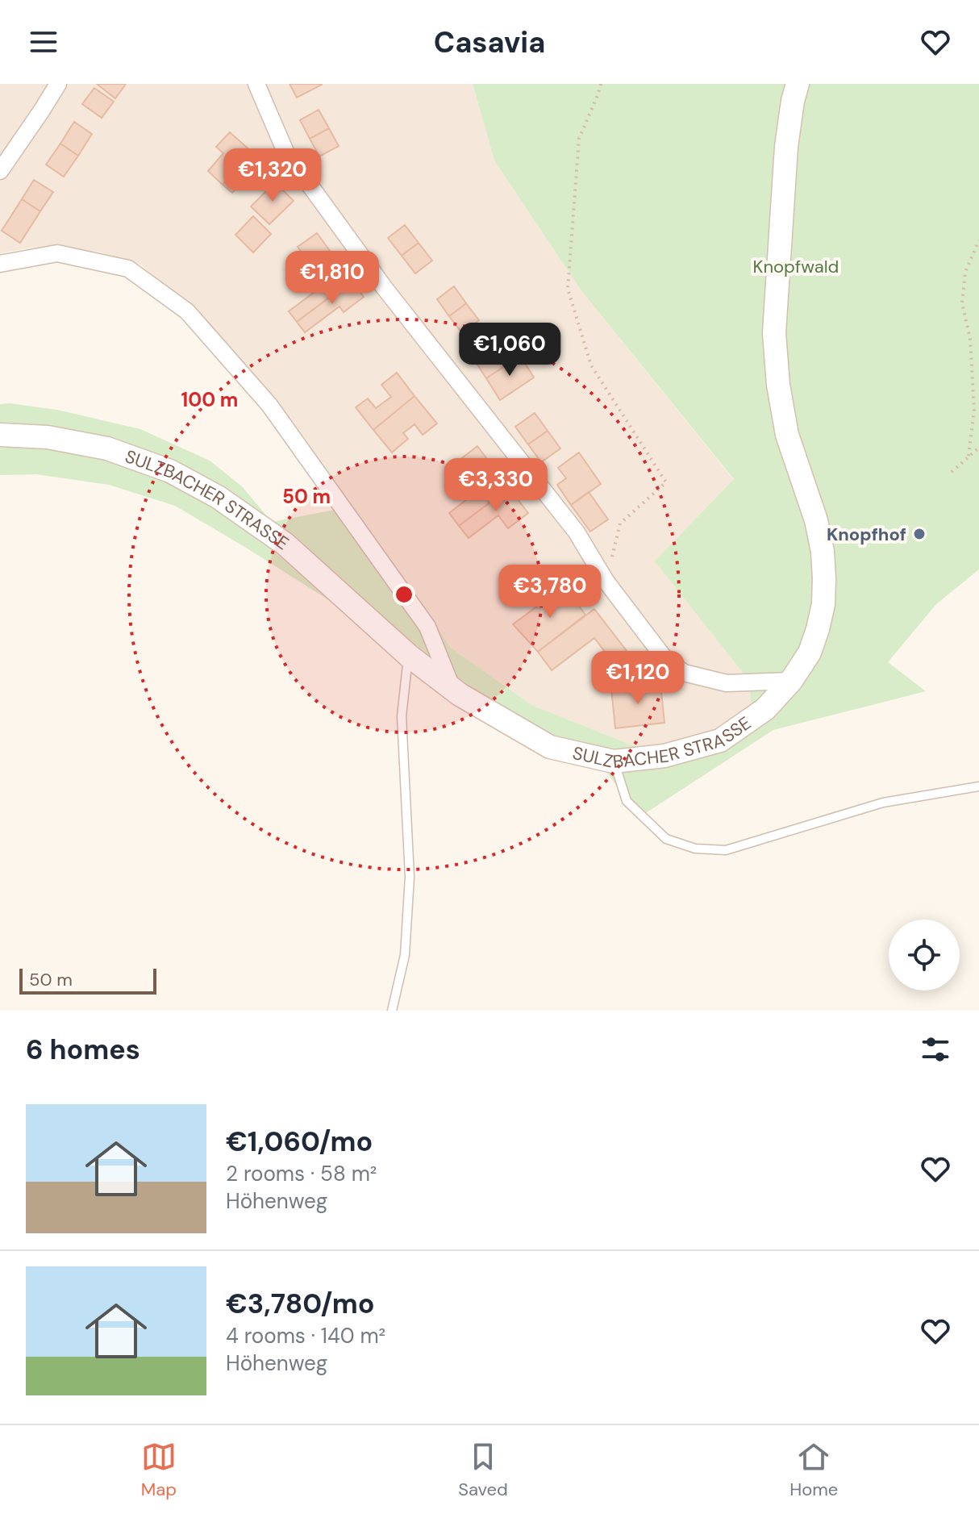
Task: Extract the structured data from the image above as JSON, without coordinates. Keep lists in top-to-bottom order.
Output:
{
  "streets": {
    "main road": ["SULZBACHER STRASSE"]
  },
  "parks": ["Knopfwald"],
  "places": ["Knopfhof"],
  "scale_bar": "50 m",
  "page": {
    "header": "Casavia",
    "price": [
      "€1,320",
      "€1,810",
      "€1,060",
      "€3,330",
      "€3,780",
      "€1,120"
    ],
    "scale": "50 m",
    "heading": "6 homes",
    "list": [
      {
        "name": "€1,060/mo",
        "note": "2 rooms · 58 m² · Höhenweg"
      },
      {
        "name": "€3,780/mo",
        "note": "4 rooms · 140 m² · Höhenweg"
      }
    ],
    "tabs": ["Map", "Saved", "Home"]
  },
  "rings": ["100 m", "50 m"]
}
